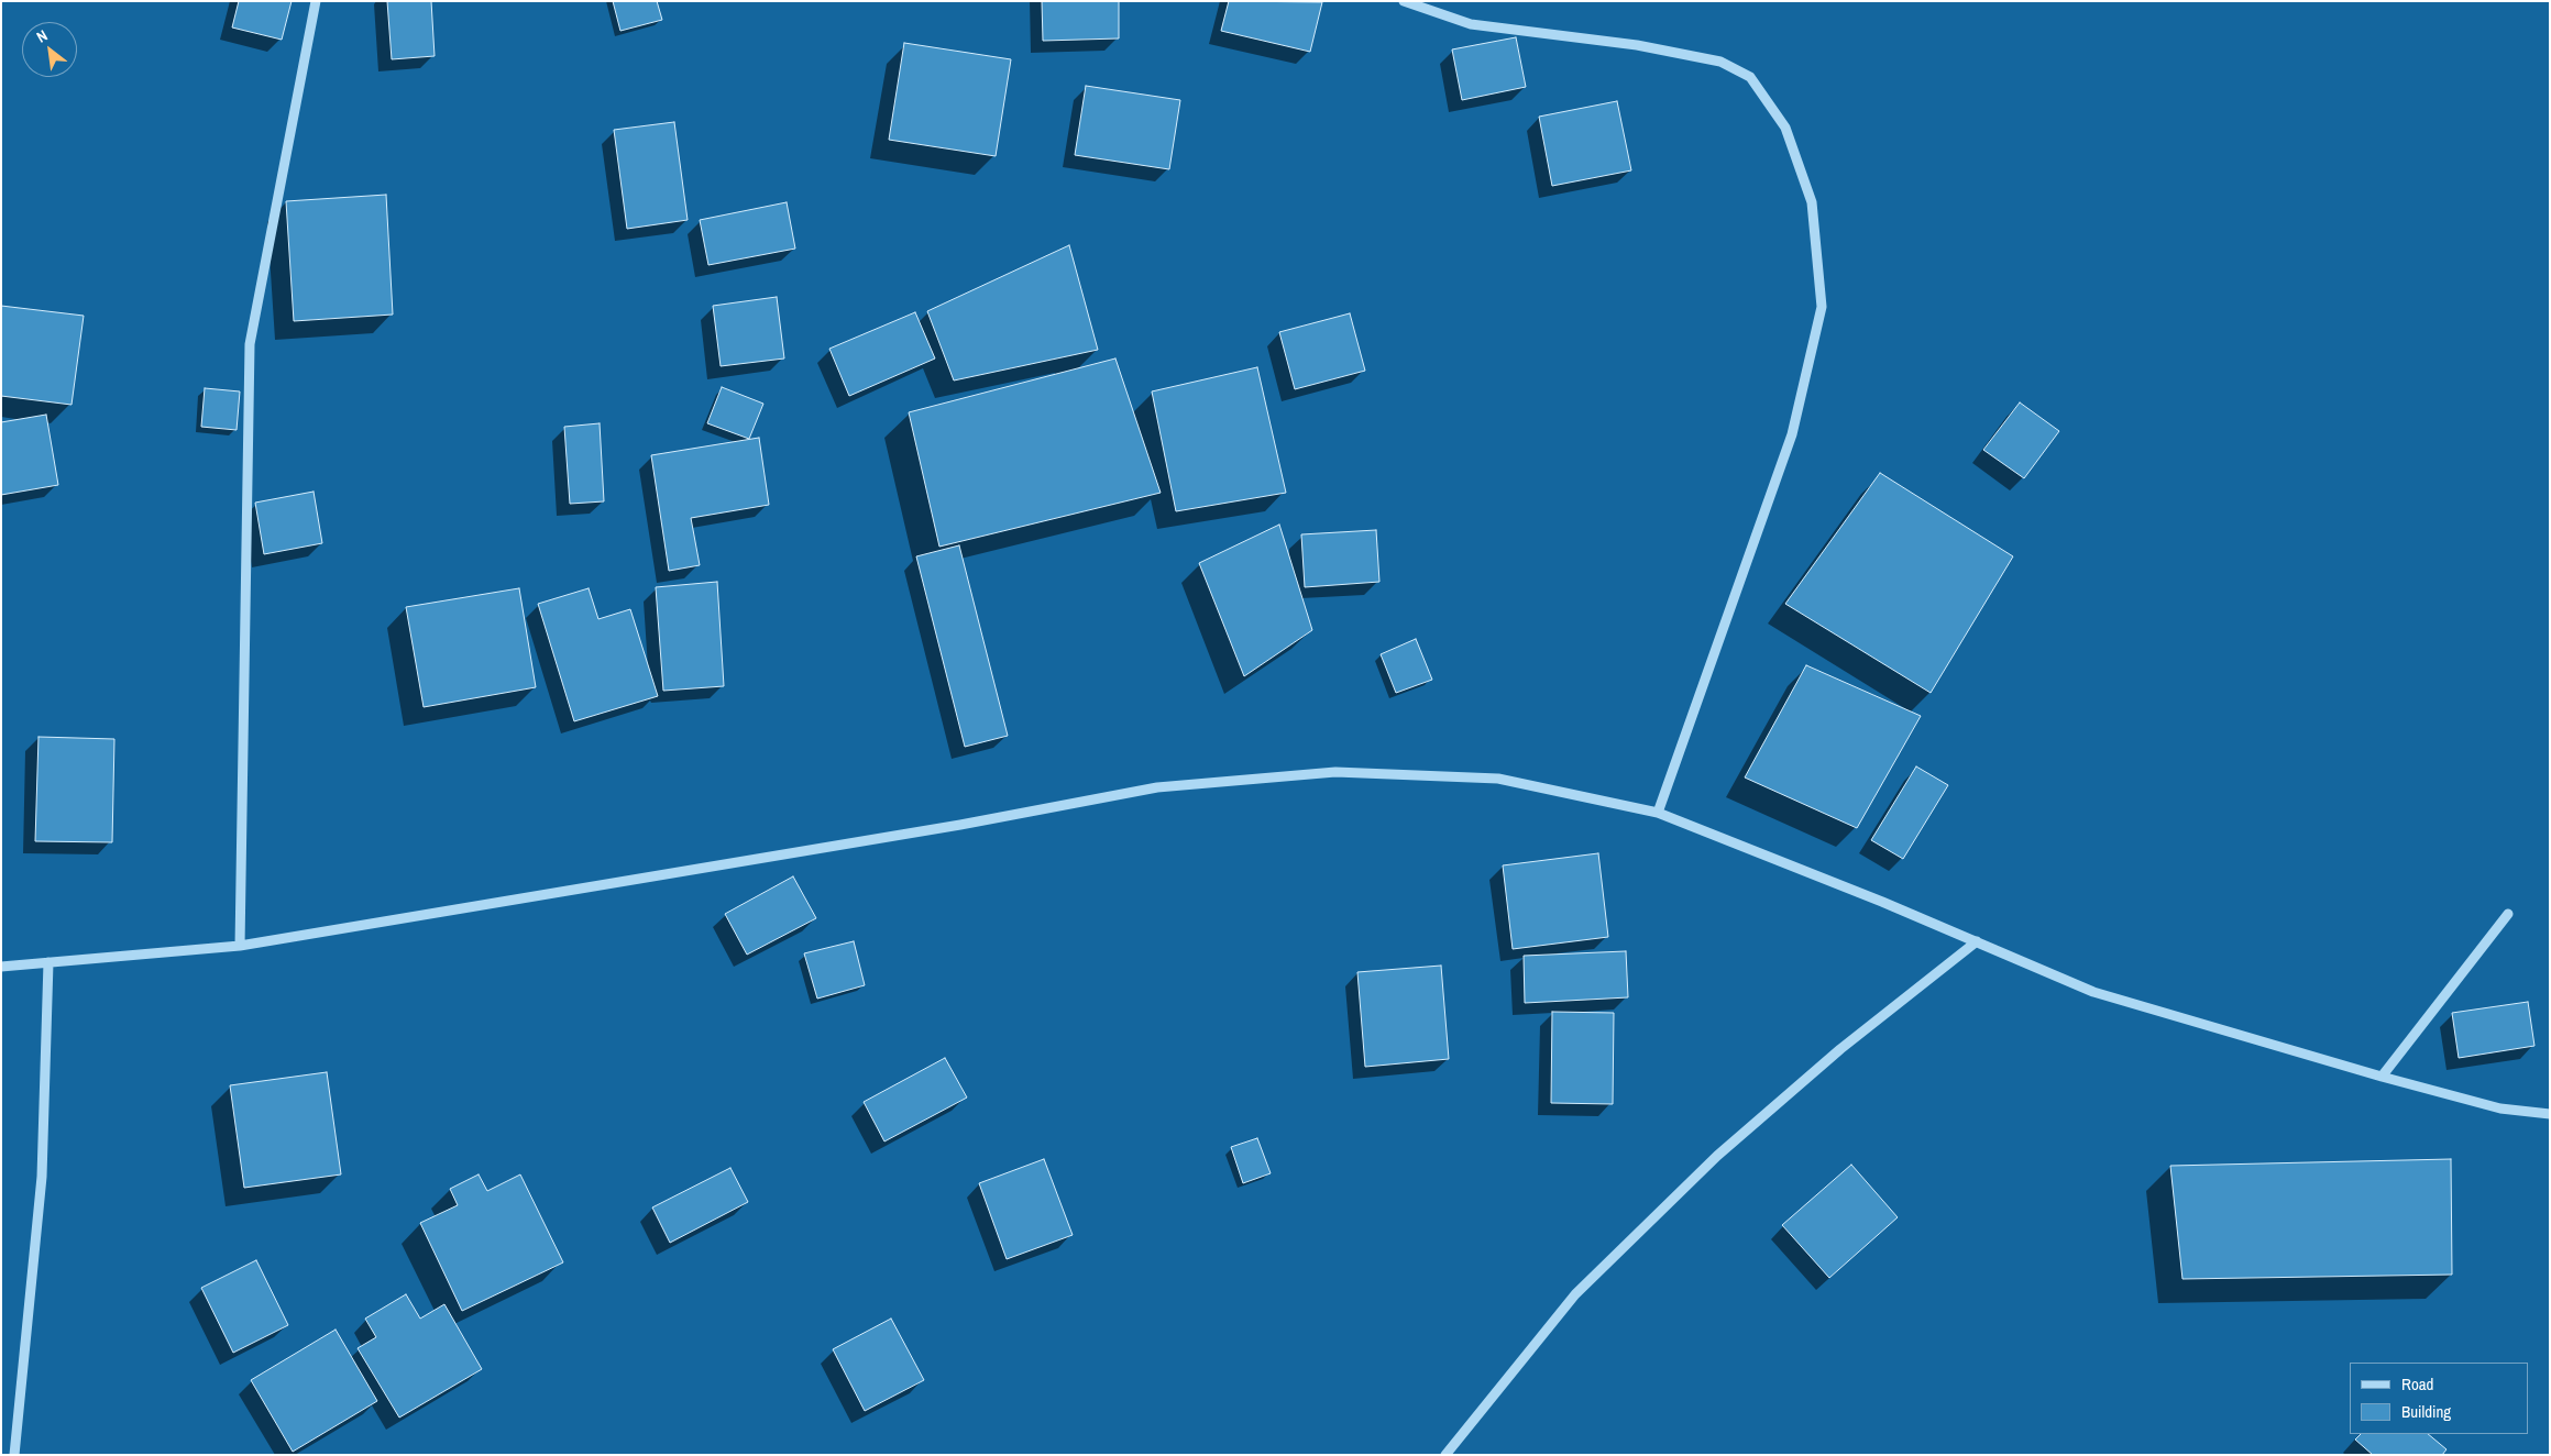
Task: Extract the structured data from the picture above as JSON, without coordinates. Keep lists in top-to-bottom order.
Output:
{
  "legend": ["Road", "Building"],
  "north": "top left"
}
